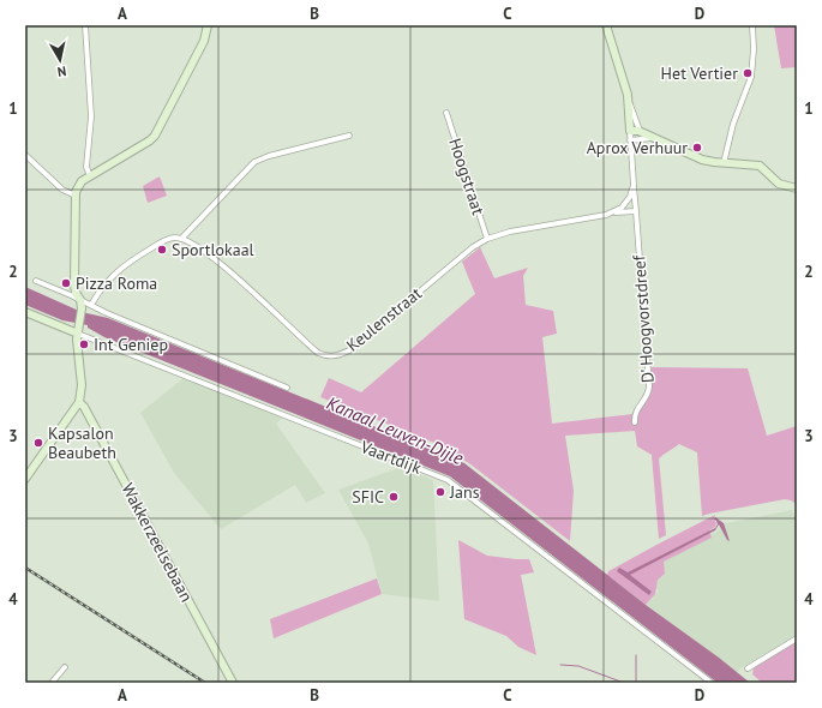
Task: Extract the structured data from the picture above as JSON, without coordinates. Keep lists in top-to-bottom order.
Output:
{
  "streets": {
    "street": [
      "Hoogstraat",
      "Keulenstraat",
      "D' Hoogvorstdreef",
      "Vaartdijk",
      "Wakkerzeelsebaan"
    ]
  },
  "crossings": [
    ["Hoogstraat", "Keulenstraat"],
    ["Keulenstraat", "D' Hoogvorstdreef"]
  ],
  "water": ["Kanaal Leuven-Dijle"],
  "places": [
    "Het Vertier",
    "Aprox Verhuur",
    "Sportlokaal",
    "Pizza Roma",
    "Int Geniep",
    "Kapsalon Beaubeth",
    "Jans",
    "SFIC"
  ],
  "north": "bottom",
  "grid": {
    "columns": [
      "A",
      "B",
      "C",
      "D"
    ],
    "rows": [
      "1",
      "2",
      "3",
      "4"
    ]
  }
}
